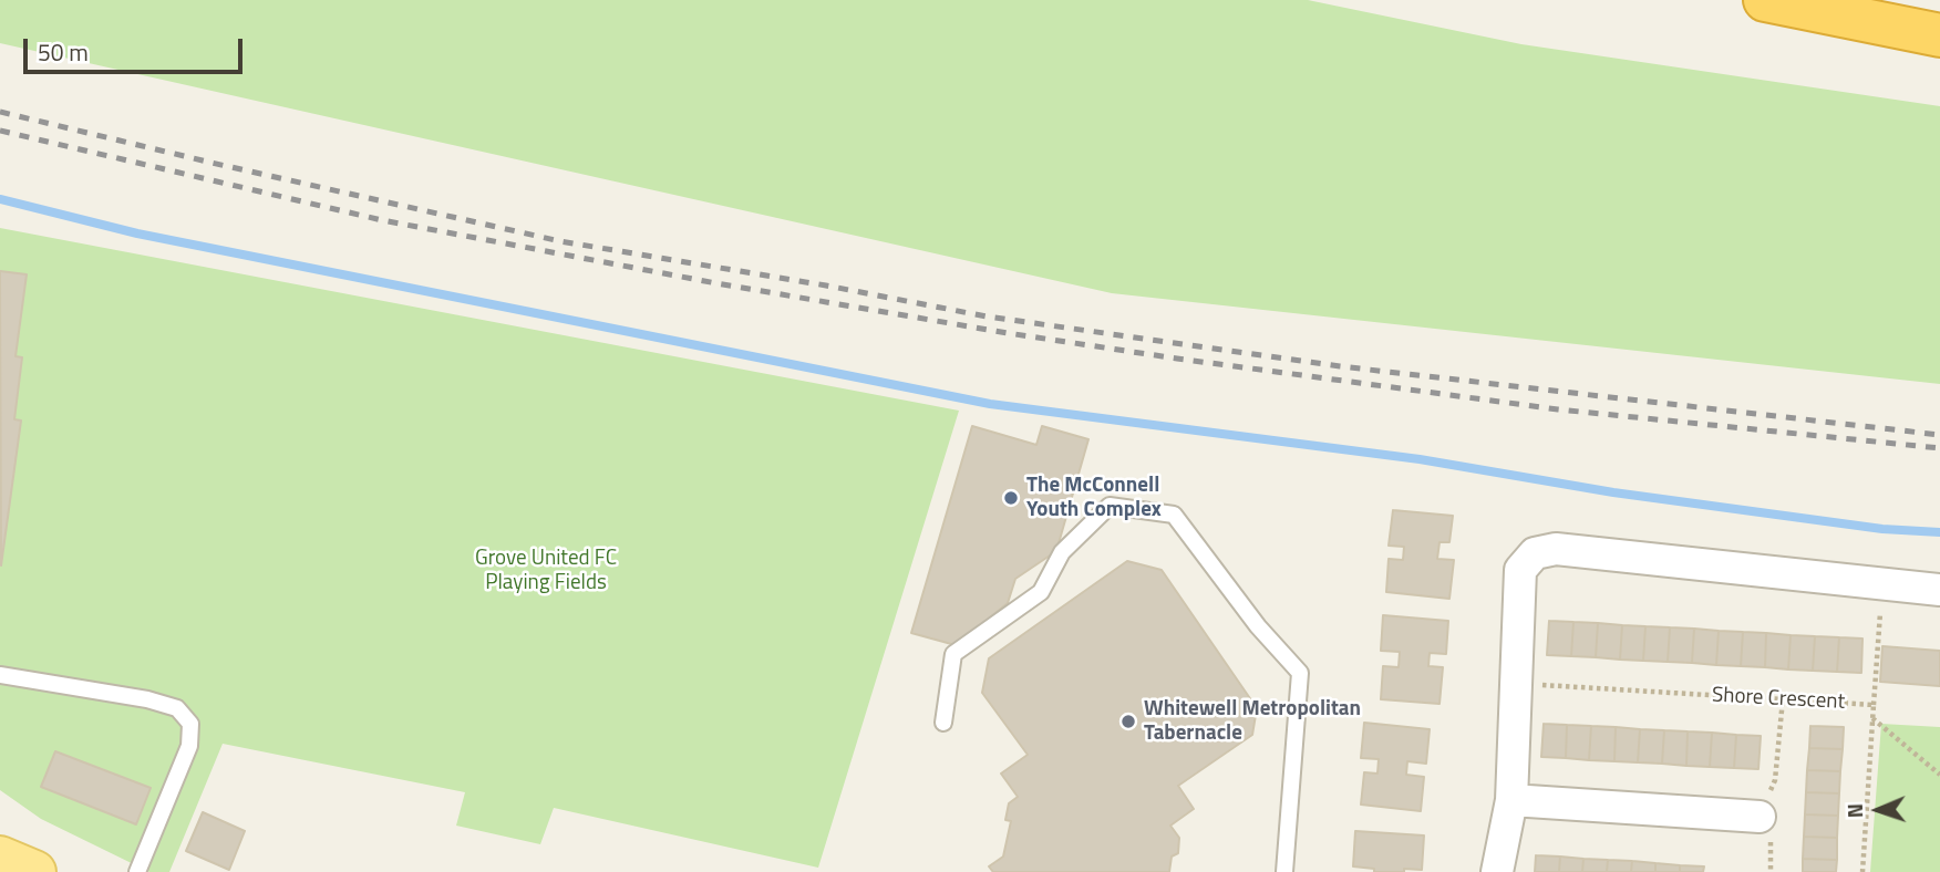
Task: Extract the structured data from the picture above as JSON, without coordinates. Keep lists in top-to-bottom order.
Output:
{
  "streets": {
    "path": ["Shore Crescent"]
  },
  "parks": ["Grove United FC Playing Fields"],
  "places": ["The McConnell Youth Complex", "Whitewell Metropolitan Tabernacle"],
  "scale_bar": "50 m",
  "north": "left"
}
